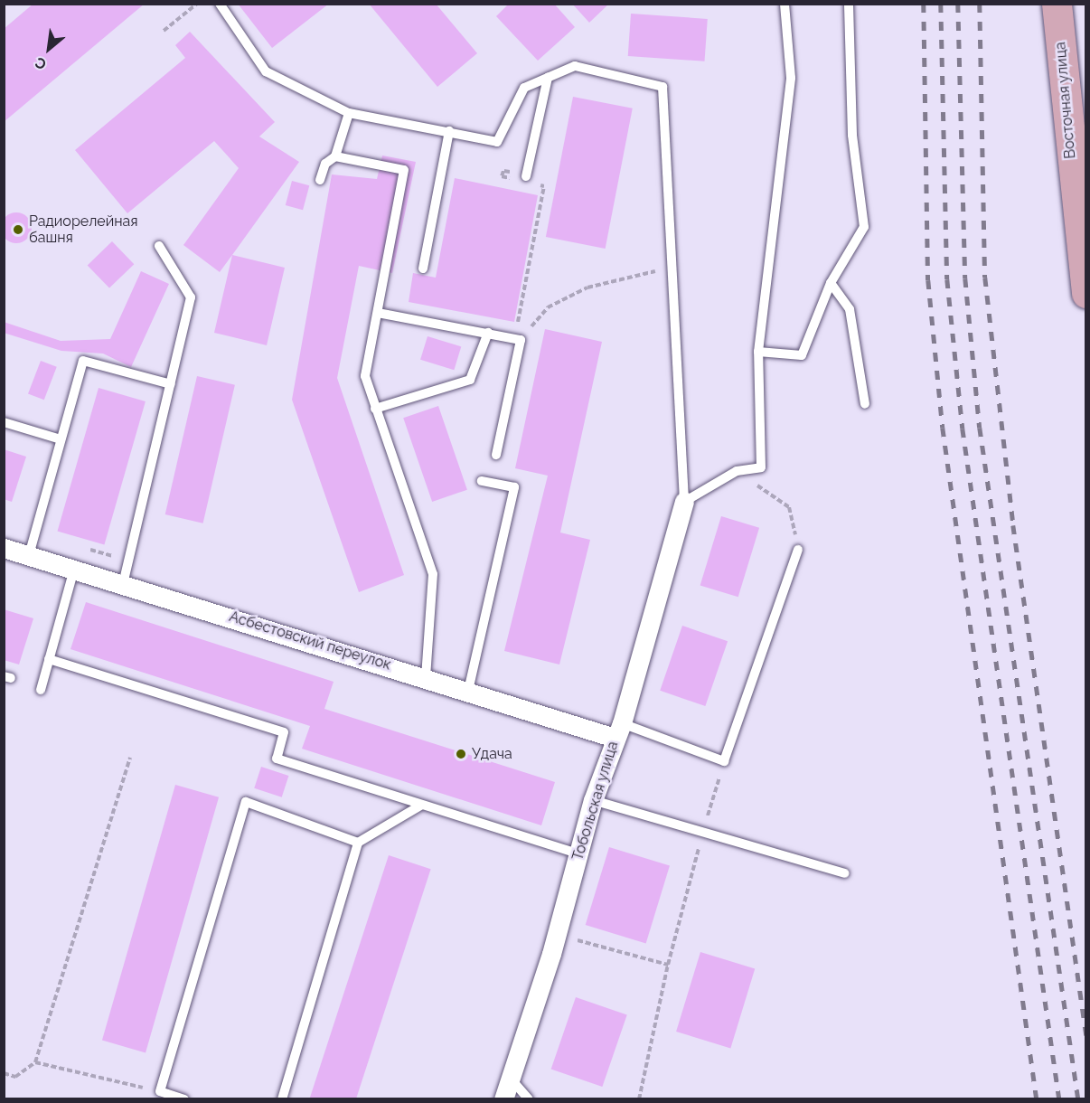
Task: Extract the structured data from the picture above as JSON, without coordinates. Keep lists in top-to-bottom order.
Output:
{
  "streets": {
    "main road": ["Восточная улица"],
    "street": ["Асбестовский переулок", "Тобольская улица"]
  },
  "crossings": [
    ["Асбестовский переулок", "Тобольская улица"]
  ],
  "places": ["Радиорелейная башня", "Удача"],
  "north": "bottom left"
}
